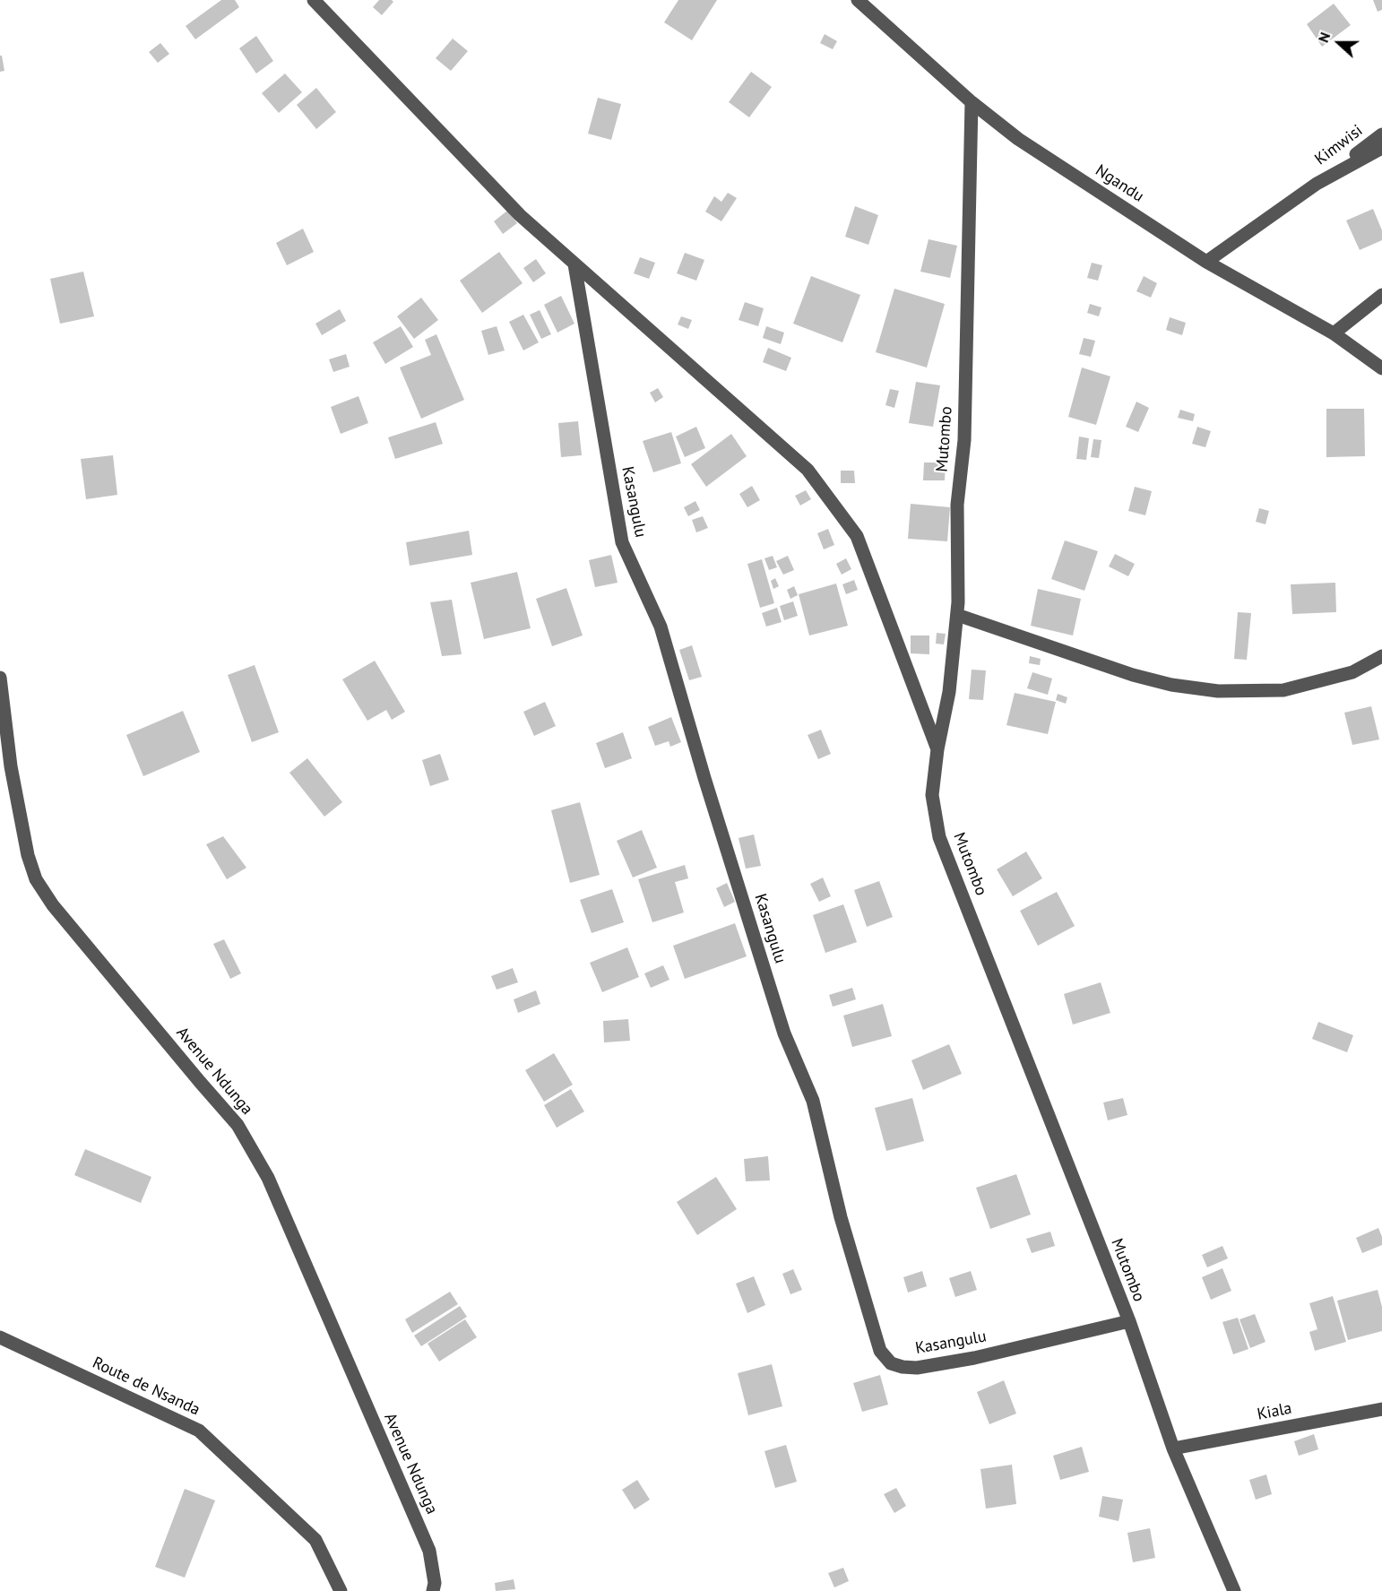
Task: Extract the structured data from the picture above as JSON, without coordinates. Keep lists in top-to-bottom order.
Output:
{
  "streets": {
    "street": [
      "Kimwisi",
      "Ngandu",
      "Mutombo",
      "Kasangulu",
      "Avenue Ndunga",
      "Route de Nsanda",
      "Kiala"
    ]
  },
  "crossings": [
    ["Ngandu", "Mutombo"],
    ["Mutombo", "Kasangulu"],
    ["Mutombo", "Kiala"]
  ],
  "north": "left"
}
